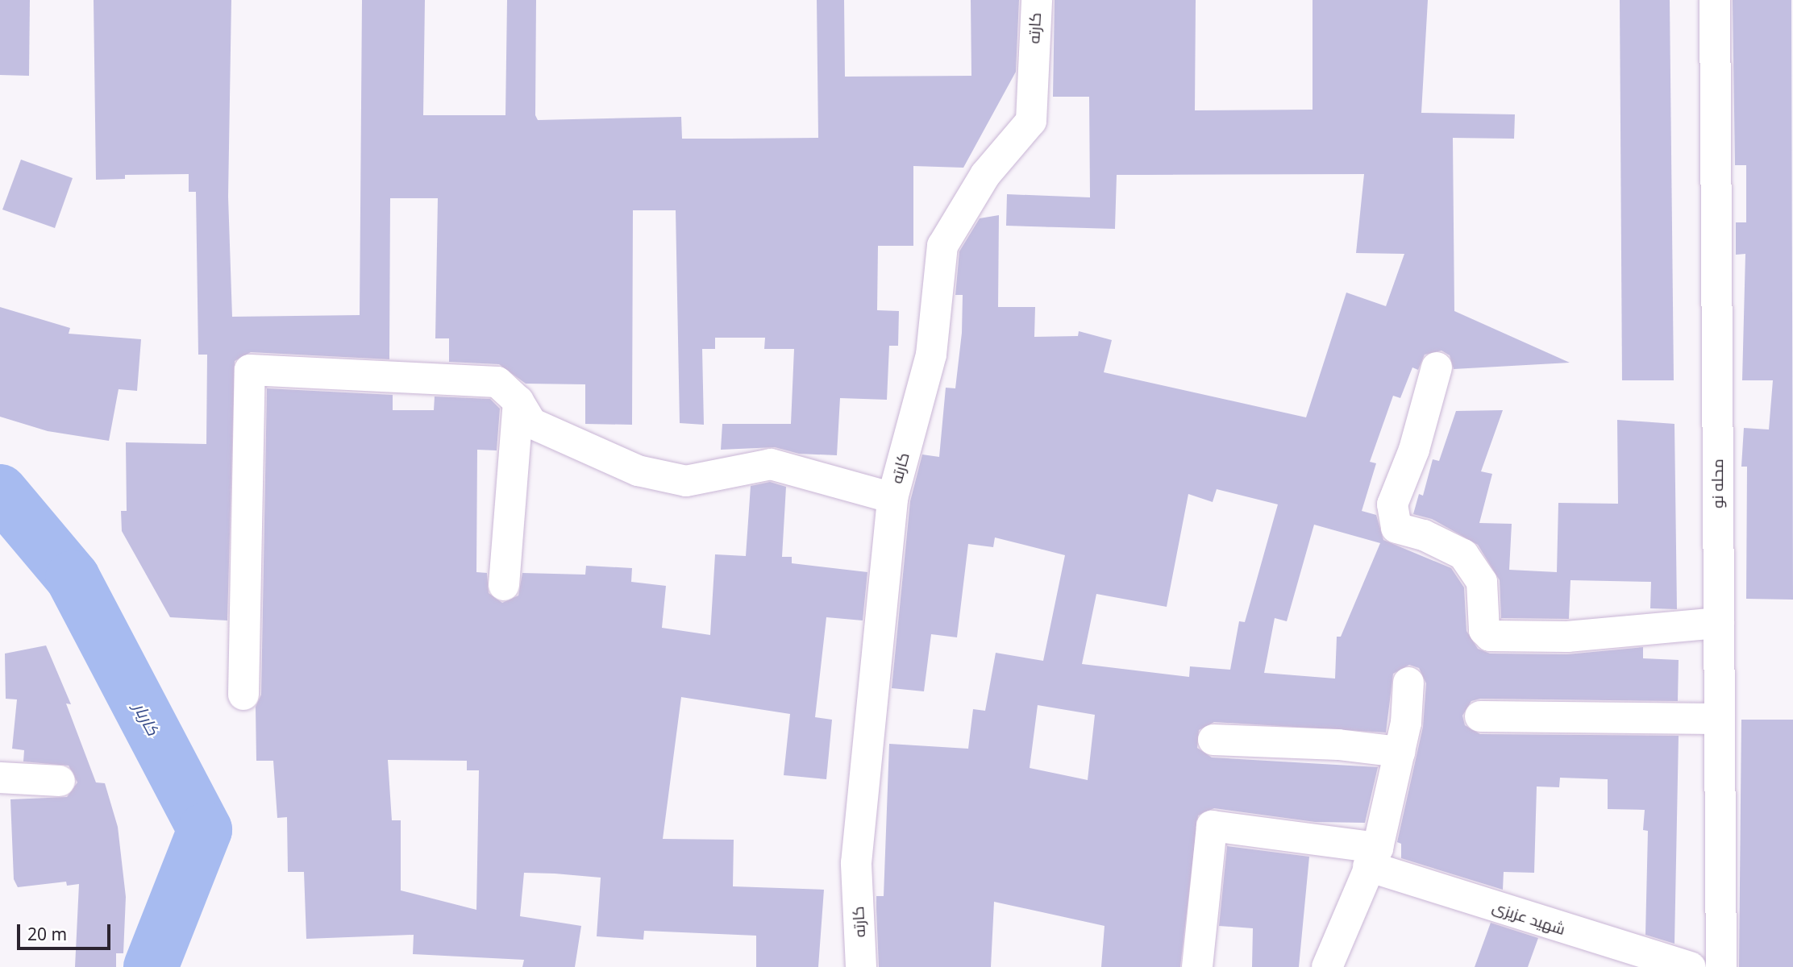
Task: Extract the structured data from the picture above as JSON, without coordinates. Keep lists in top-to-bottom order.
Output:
{
  "streets": {
    "street": ["کارته", "محله نو", "شهید عزیزی"]
  },
  "water": ["کاربار"],
  "scale_bar": "20 m"
}
